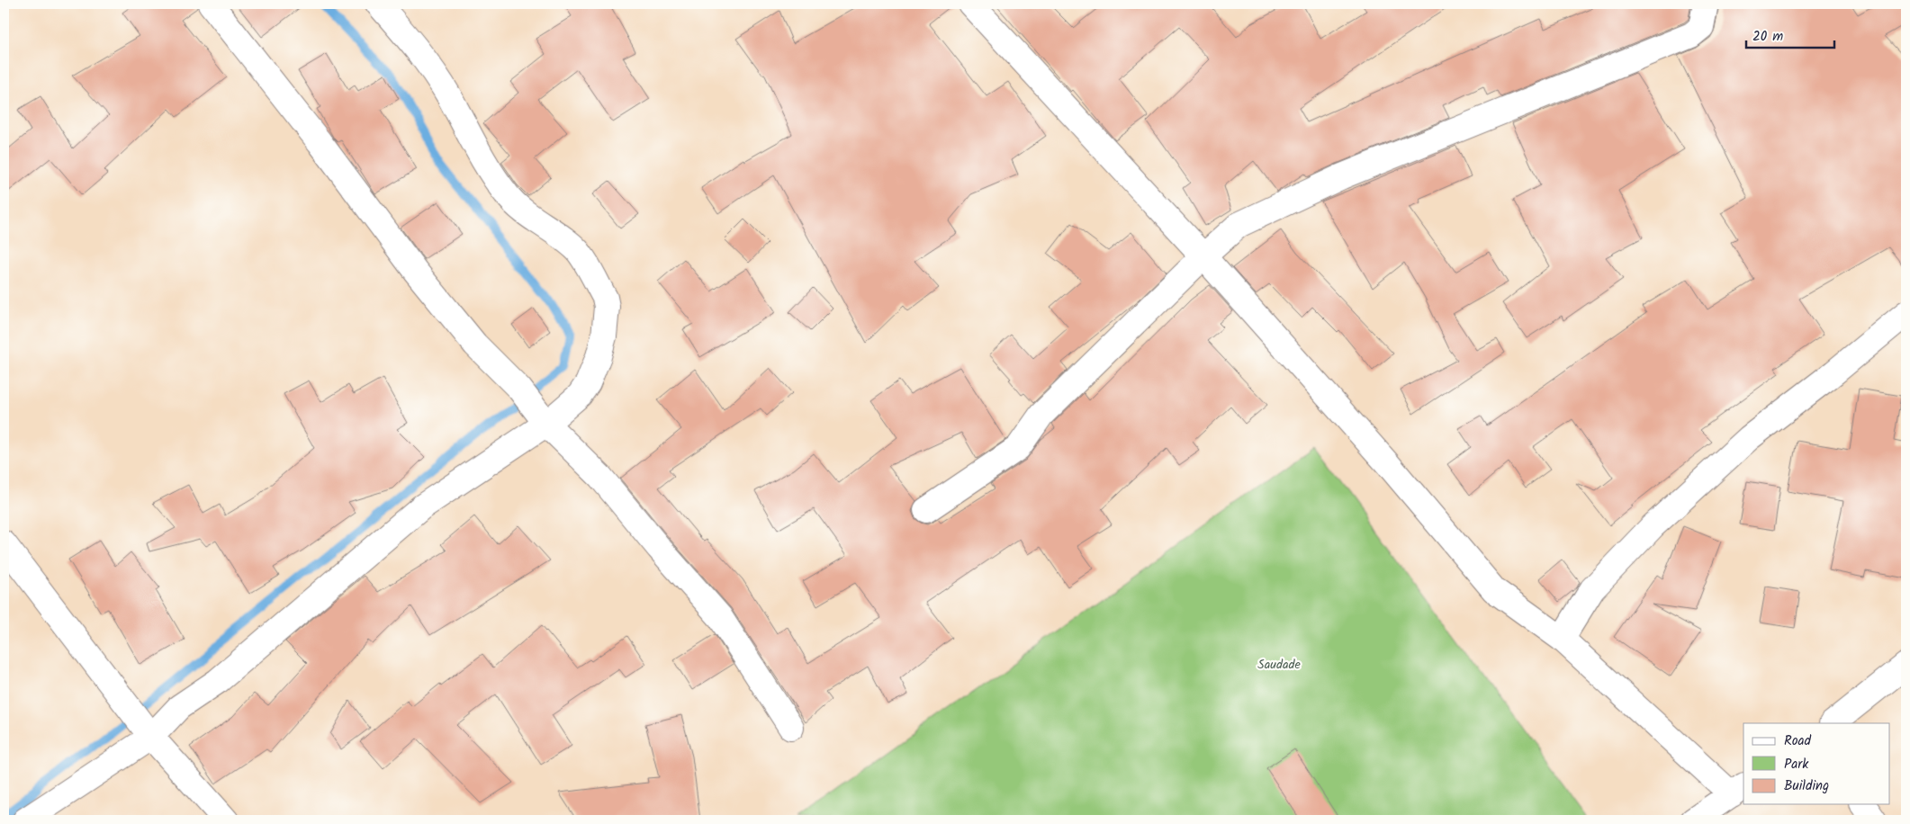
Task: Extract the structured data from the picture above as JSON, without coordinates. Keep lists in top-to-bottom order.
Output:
{
  "parks": ["Saudade"],
  "legend": ["Road", "Park", "Building"],
  "scale_bar": "20 m"
}
